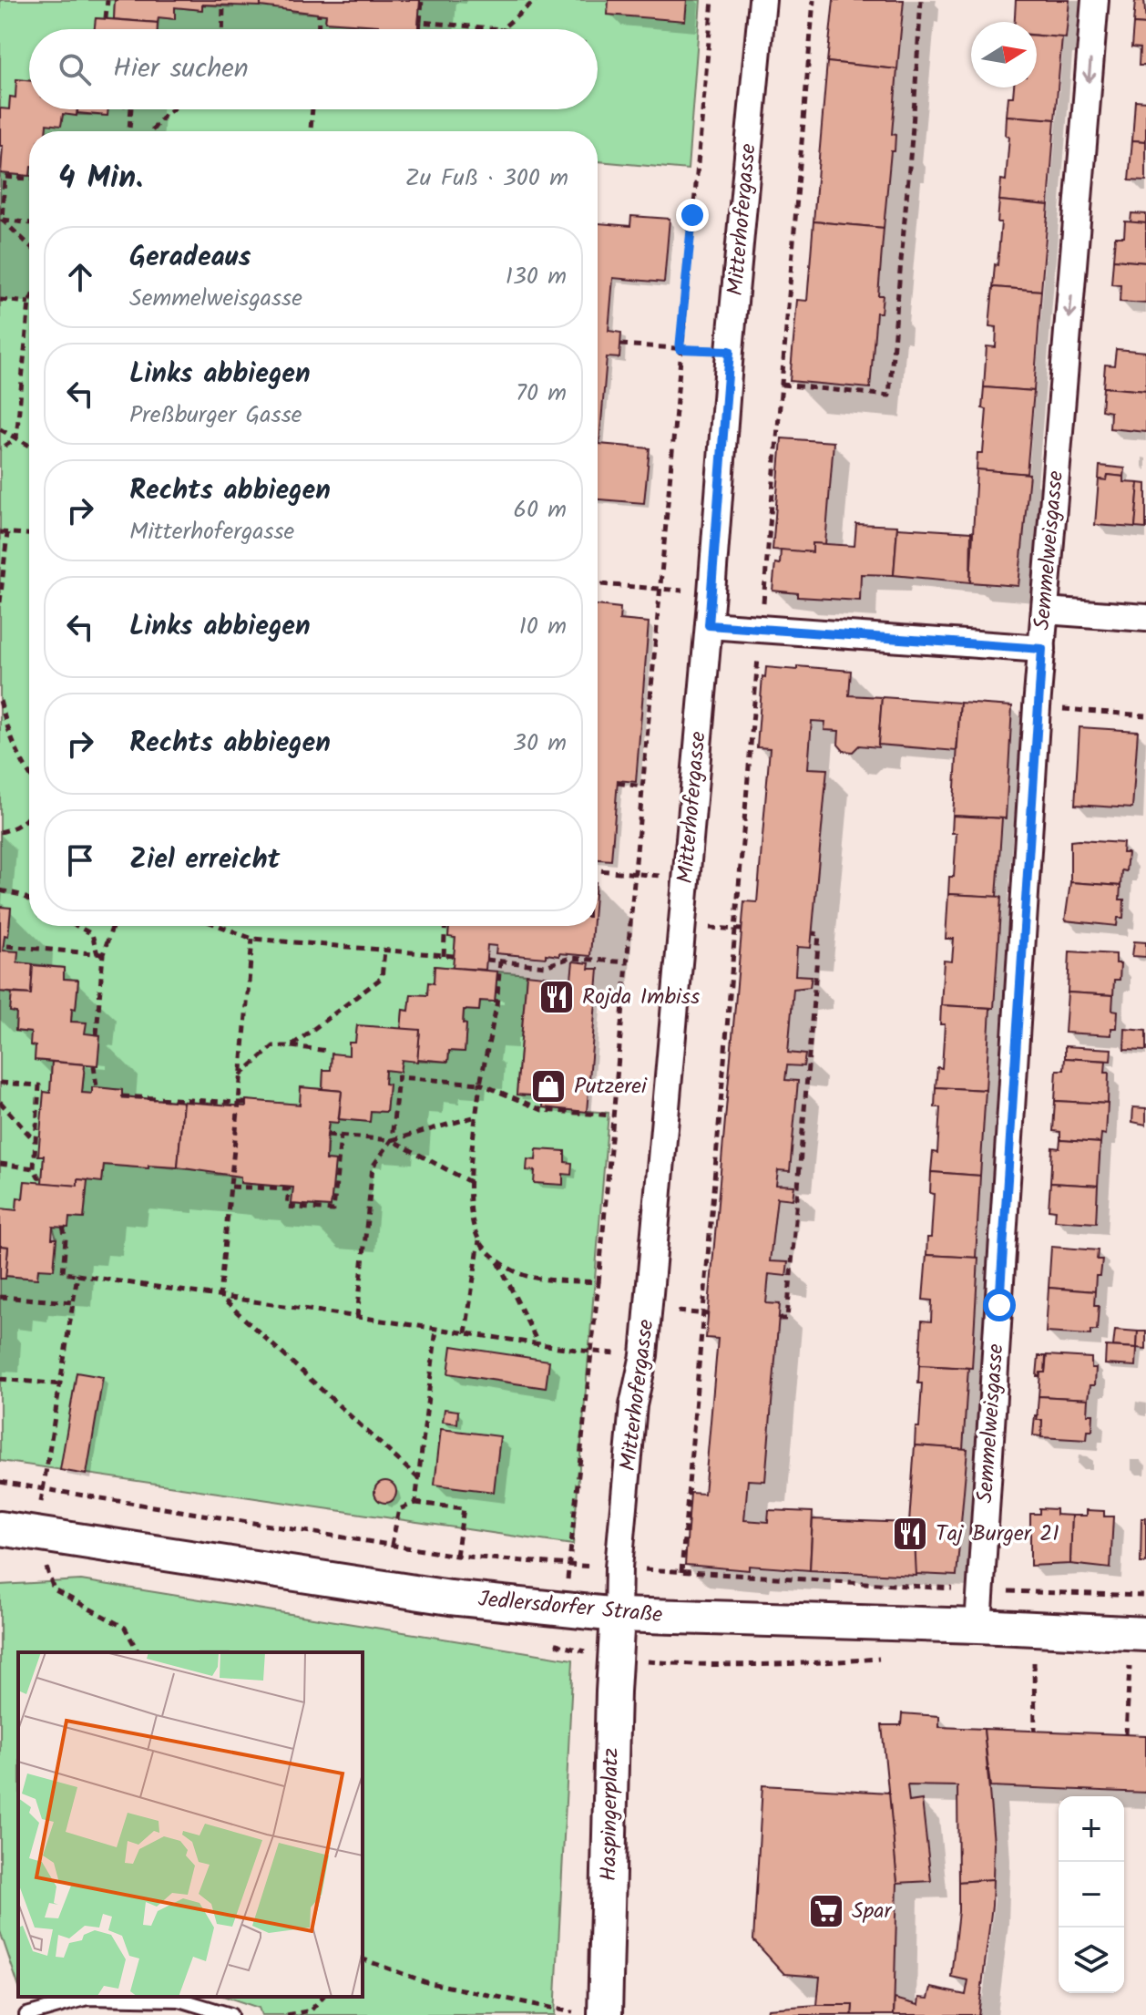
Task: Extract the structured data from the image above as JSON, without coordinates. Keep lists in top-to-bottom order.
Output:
{
  "streets": {
    "street": [
      "Mitterhofergasse",
      "Semmelweisgasse",
      "Jedlersdorfer Straße",
      "Haspingerplatz"
    ]
  },
  "crossings": [
    ["Mitterhofergasse", "Jedlersdorfer Straße"],
    ["Mitterhofergasse", "Haspingerplatz"],
    ["Semmelweisgasse", "Jedlersdorfer Straße"],
    ["Jedlersdorfer Straße", "Haspingerplatz"]
  ],
  "one_way": ["Semmelweisgasse"],
  "places": {
    "restaurant": ["Rojda Imbiss", "Taj Burger 21"],
    "shop": ["Putzerei"],
    "supermarket": ["Spar"]
  },
  "north": "right",
  "page": {
    "search": "Hier suchen",
    "heading": ["4 Min.", "Zu Fuß · 300 m"],
    "list": [
      ["Geradeaus", "Semmelweisgasse", "130 m"],
      ["Links abbiegen", "Preßburger Gasse", "70 m"],
      ["Rechts abbiegen", "Mitterhofergasse", "60 m"],
      ["Links abbiegen", "10 m"],
      ["Rechts abbiegen", "30 m"],
      "Ziel erreicht"
    ],
    "map_buttons": ["+", "−"]
  }
}
